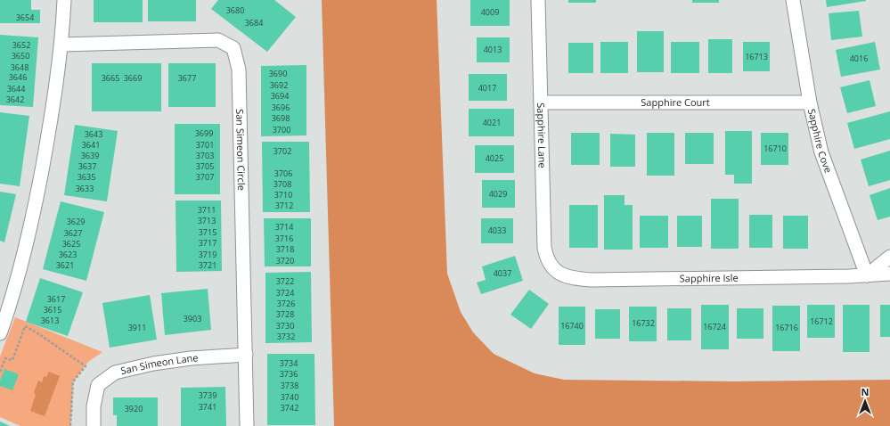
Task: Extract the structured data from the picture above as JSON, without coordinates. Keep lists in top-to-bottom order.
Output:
{
  "streets": {
    "street": [
      "Sapphire Court",
      "Sapphire Lane",
      "Sapphire Cove",
      "San Simeon Circle",
      "Sapphire Isle",
      "San Simeon Lane"
    ]
  },
  "crossings": [
    ["Sapphire Court", "Sapphire Lane"],
    ["Sapphire Court", "Sapphire Cove"],
    ["Sapphire Lane", "Sapphire Isle"],
    ["Sapphire Cove", "Sapphire Isle"],
    ["San Simeon Circle", "San Simeon Lane"]
  ],
  "house_numbers": [
    "3680",
    "4009",
    "3654",
    "3684",
    "3652",
    "4013",
    "3650",
    "16713",
    "4016",
    "3648",
    "3690",
    "3646",
    "3665",
    "3669",
    "3677",
    "3692",
    "4017",
    "3644",
    "3694",
    "3642",
    "3696",
    "3698",
    "4021",
    "3700",
    "3699",
    "3643",
    "3641",
    "3701",
    "16710",
    "3702",
    "3639",
    "3703",
    "4025",
    "3637",
    "3705",
    "3706",
    "3635",
    "3707",
    "3708",
    "3633",
    "4029",
    "3710",
    "3712",
    "3711",
    "3713",
    "3629",
    "3714",
    "4033",
    "3715",
    "3627",
    "3716",
    "3717",
    "3625",
    "3718",
    "3623",
    "3719",
    "3720",
    "3621",
    "3721",
    "4037",
    "3722",
    "3724",
    "3617",
    "3726",
    "3615",
    "3728",
    "3903",
    "3613",
    "16712",
    "16732",
    "3730",
    "16740",
    "16724",
    "3911",
    "16716",
    "3732",
    "3734",
    "3736",
    "3738",
    "3739",
    "3740",
    "3741",
    "3742",
    "3920"
  ],
  "north": "top"
}
